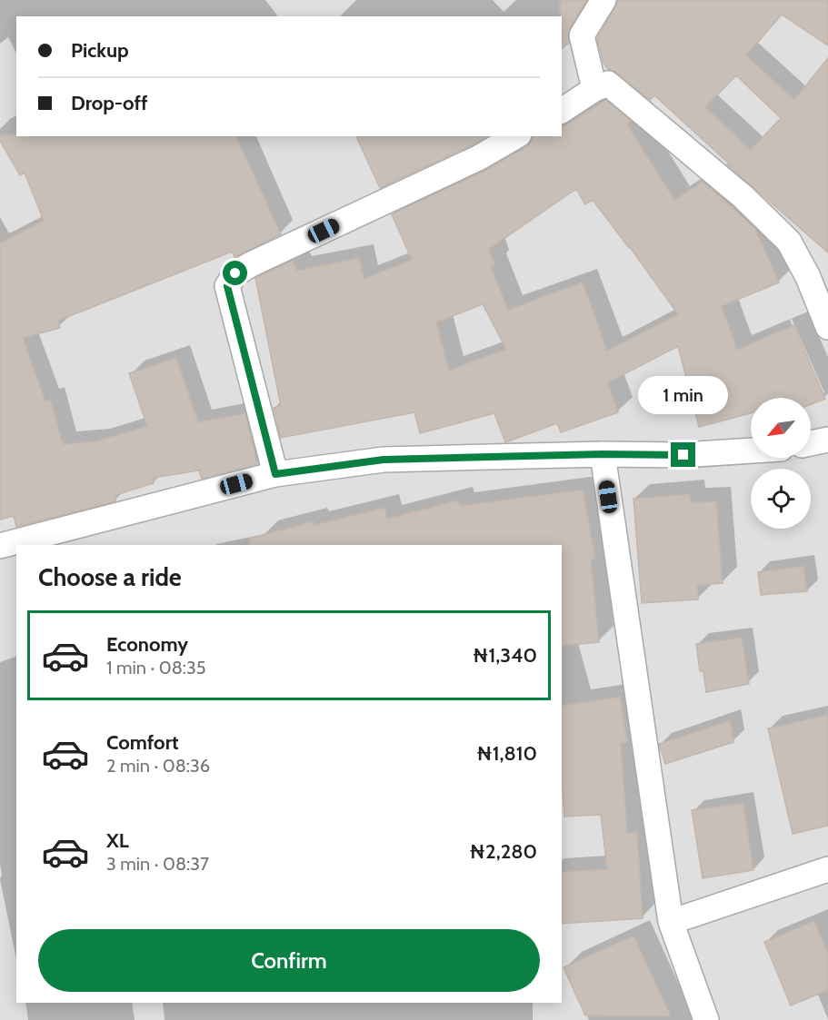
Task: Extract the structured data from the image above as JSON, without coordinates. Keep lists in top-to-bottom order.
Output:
{
  "north": "bottom left",
  "page": {
    "banner": ["Pickup", "Drop-off"],
    "bubble": "1 min",
    "heading": "Choose a ride",
    "list": [
      {
        "name": "Economy",
        "note": "1 min · 08:35",
        "value": "₦1,340"
      },
      {
        "name": "Comfort",
        "note": "2 min · 08:36",
        "value": "₦1,810"
      },
      {
        "name": "XL",
        "note": "3 min · 08:37",
        "value": "₦2,280"
      }
    ],
    "buttons": "Confirm"
  }
}
